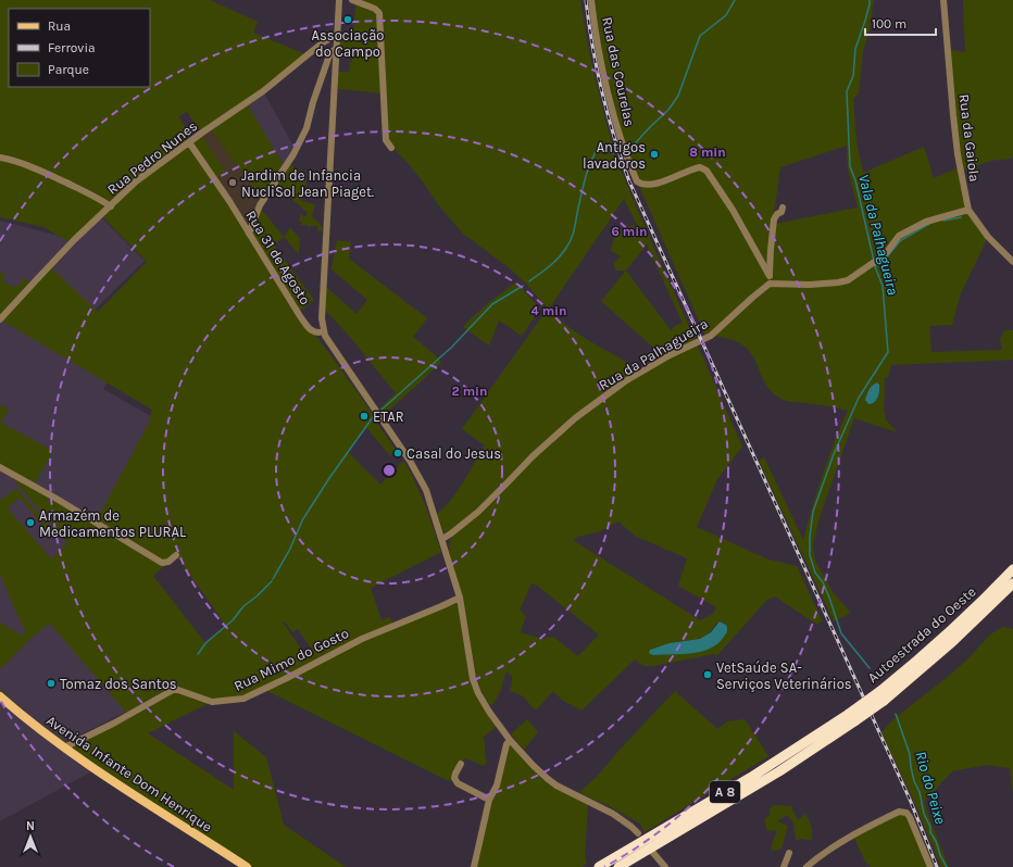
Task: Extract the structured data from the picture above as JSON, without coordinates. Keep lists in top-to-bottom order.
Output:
{
  "streets": {
    "highway": ["Autoestrada do Oeste", "A 8"],
    "main road": ["Avenida Infante Dom Henrique"],
    "street": [
      "Rua das Courelas",
      "Rua da Gaiola",
      "Rua Pedro Nunes",
      "Rua 31 de Agosto",
      "Rua da Palhagueira",
      "Rua Mimo do Gosto"
    ]
  },
  "crossings": [
    ["Rua Pedro Nunes", "Rua 31 de Agosto"],
    ["Rua Mimo do Gosto", "Avenida Infante Dom Henrique"]
  ],
  "water": ["Vala da Palhagueira", "Rio do Peixe"],
  "places": [
    "Associação do Campo",
    "Antigos lavadoros",
    "Jardim de Infancia NucliSol Jean Piaget.",
    "ETAR",
    "Casal do Jesus",
    "Armazém de Medicamentos PLURAL",
    "VetSaúde SA- Serviços Veterinários",
    "Tomaz dos Santos"
  ],
  "legend": ["Rua", "Ferrovia", "Parque"],
  "scale_bar": "100 m",
  "north": "top",
  "rings": [
    "8 min",
    "6 min",
    "4 min",
    "2 min"
  ]
}
